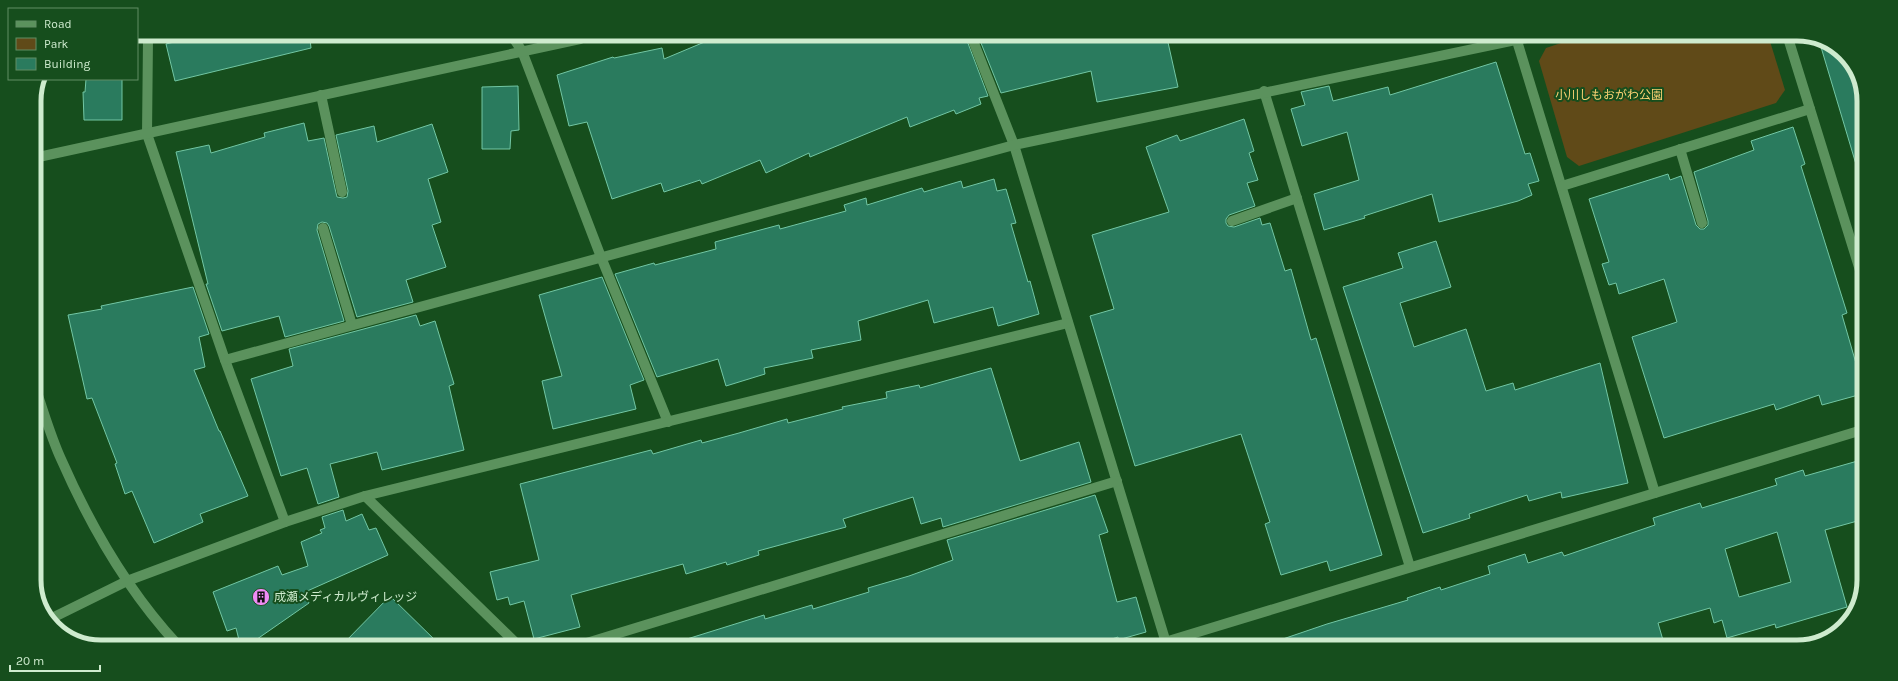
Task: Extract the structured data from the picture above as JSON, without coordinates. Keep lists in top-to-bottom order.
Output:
{
  "parks": ["小川しもおがわ公園"],
  "places": {
    "building": ["成瀬メディカルヴィレッジ"]
  },
  "legend": ["Road", "Park", "Building"],
  "scale_bar": "20 m"
}
